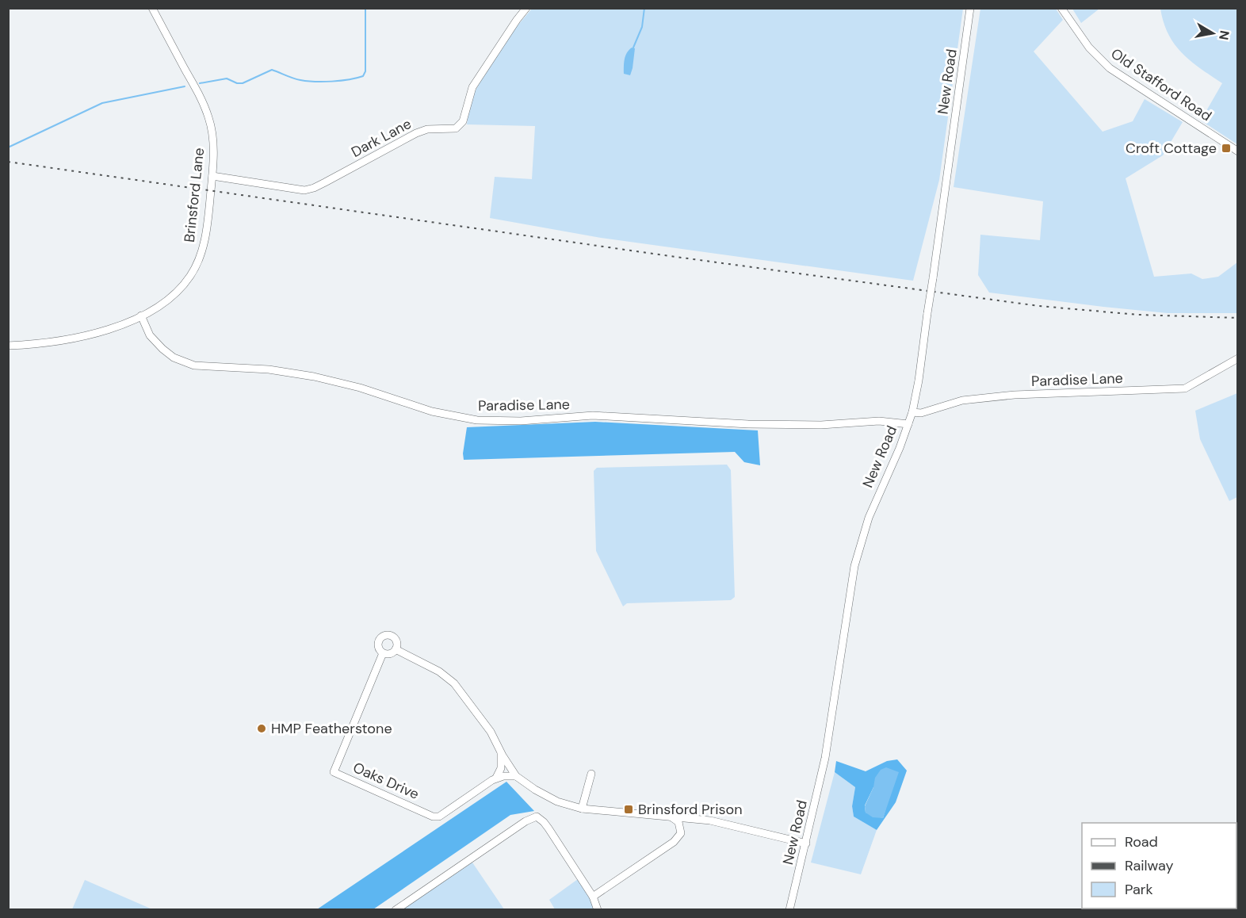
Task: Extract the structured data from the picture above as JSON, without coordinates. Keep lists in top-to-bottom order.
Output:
{
  "streets": {
    "street": [
      "New Road",
      "Old Stafford Road",
      "Dark Lane",
      "Brinsford Lane",
      "Paradise Lane",
      "Oaks Drive"
    ]
  },
  "crossings": [
    ["New Road", "Paradise Lane"],
    ["Dark Lane", "Brinsford Lane"],
    ["Brinsford Lane", "Paradise Lane"]
  ],
  "places": {
    "transit": ["Croft Cottage", "Brinsford Prison"],
    "other": ["HMP Featherstone"]
  },
  "legend": ["Road", "Railway", "Park"],
  "north": "right"
}
